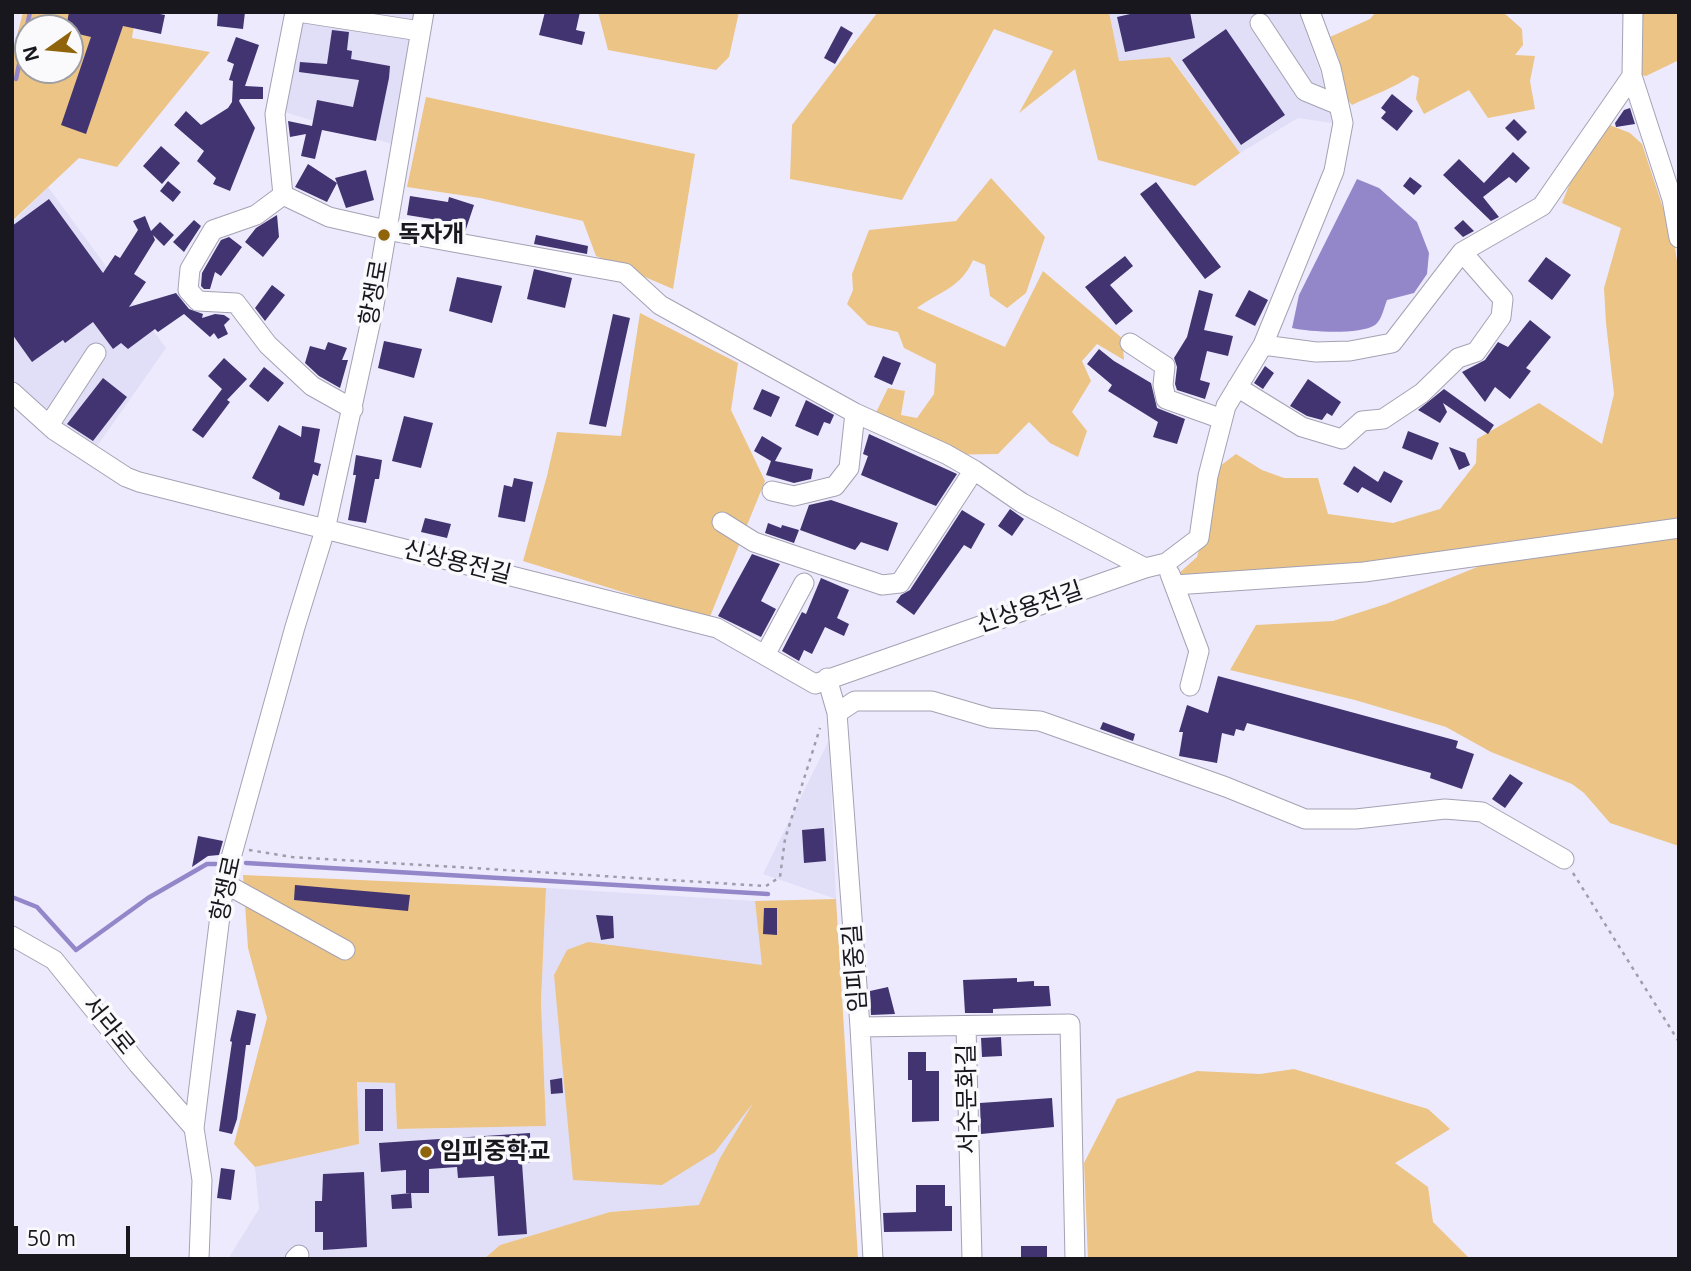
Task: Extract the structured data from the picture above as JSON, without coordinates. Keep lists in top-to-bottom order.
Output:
{
  "streets": {
    "street": [
      "항쟁로",
      "신상용전길",
      "임피중길",
      "서라로",
      "서수문화길"
    ]
  },
  "crossings": [
    ["항쟁로", "신상용전길"],
    ["항쟁로", "서라로"],
    ["신상용전길", "임피중길"]
  ],
  "places": ["독자개", "임피중학교"],
  "scale_bar": "50 m",
  "north": "left"
}
